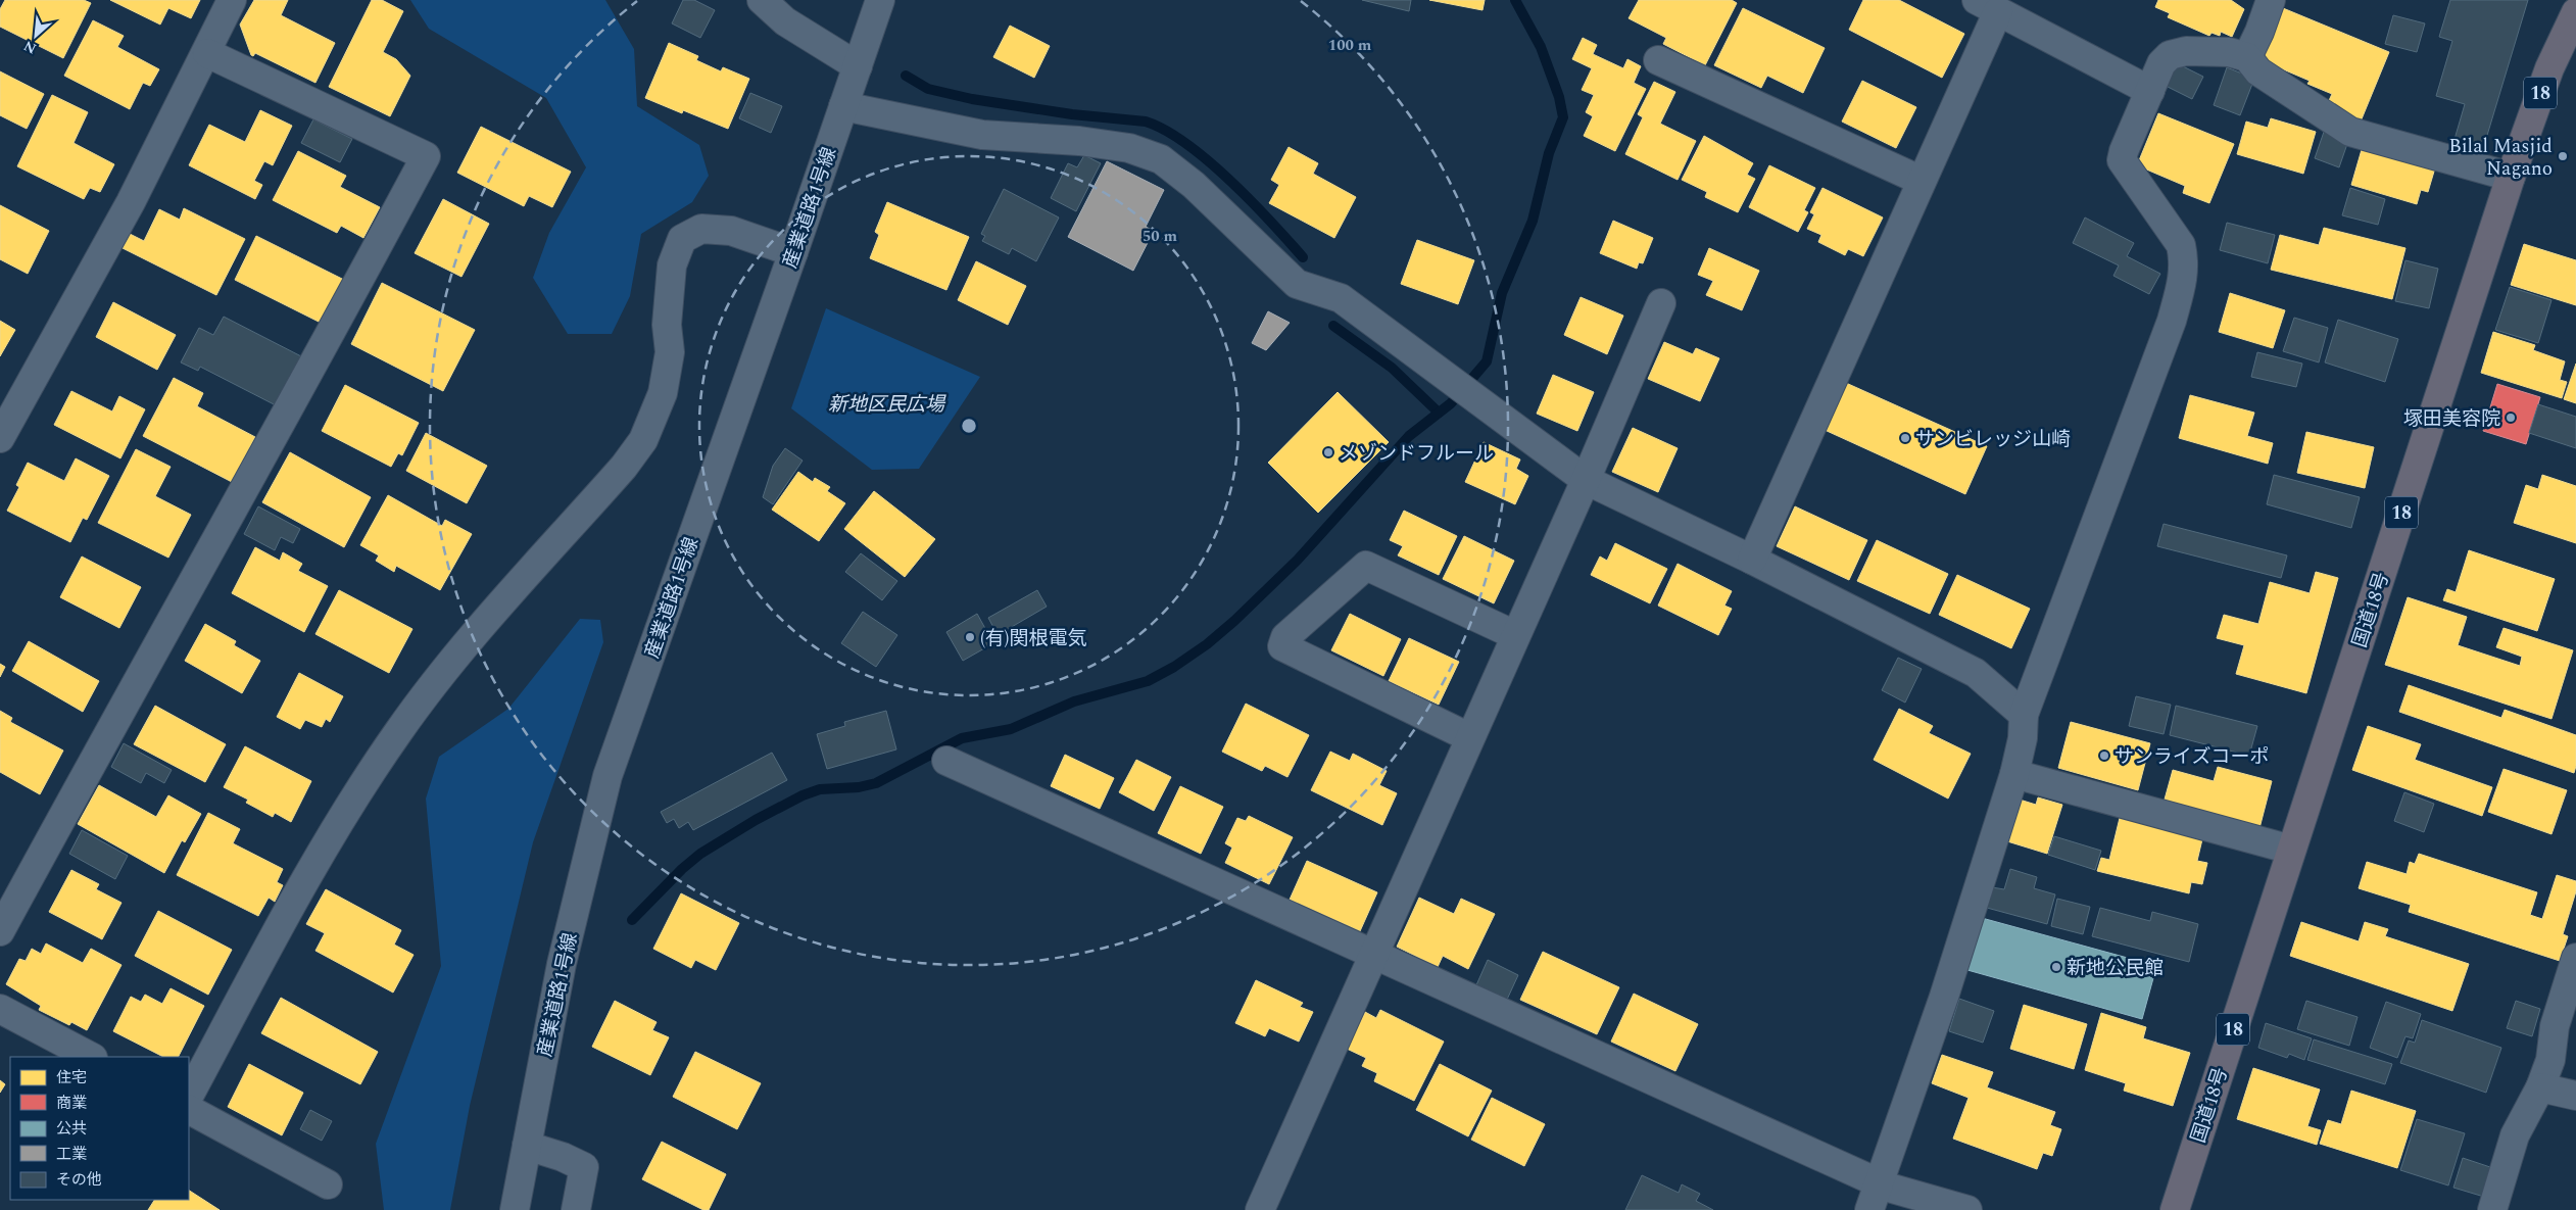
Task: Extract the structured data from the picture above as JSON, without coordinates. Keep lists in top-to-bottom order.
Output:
{
  "streets": {
    "highway": ["18", "国道18号"],
    "street": ["産業道路1号線"]
  },
  "parks": ["新地区民広場"],
  "places": [
    "Bilal Masjid Nagano",
    "塚田美容院",
    "サンビレッジ山崎",
    "メゾンドフルール",
    "(有)関根電気",
    "サンライズコーポ",
    "新地公民館"
  ],
  "legend": [
    "住宅",
    "商業",
    "公共",
    "工業",
    "その他"
  ],
  "north": "bottom left",
  "rings": ["100 m", "50 m"]
}
